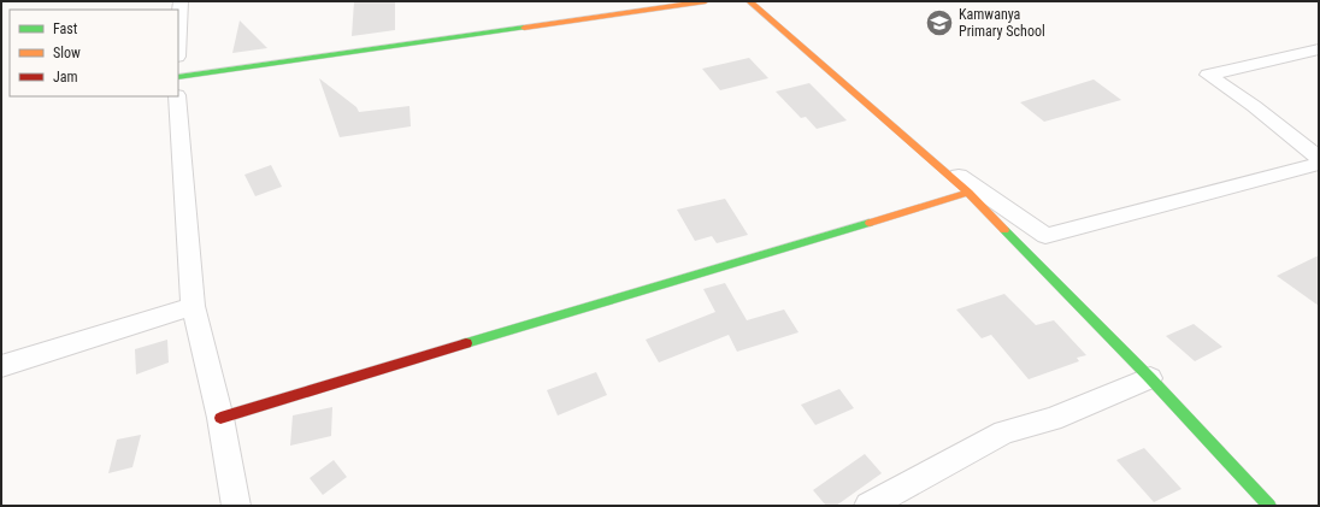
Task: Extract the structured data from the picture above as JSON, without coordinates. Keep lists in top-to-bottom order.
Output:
{
  "places": {
    "school or university": ["Kamwanya Primary School"]
  },
  "legend": ["Fast", "Slow", "Jam"]
}
